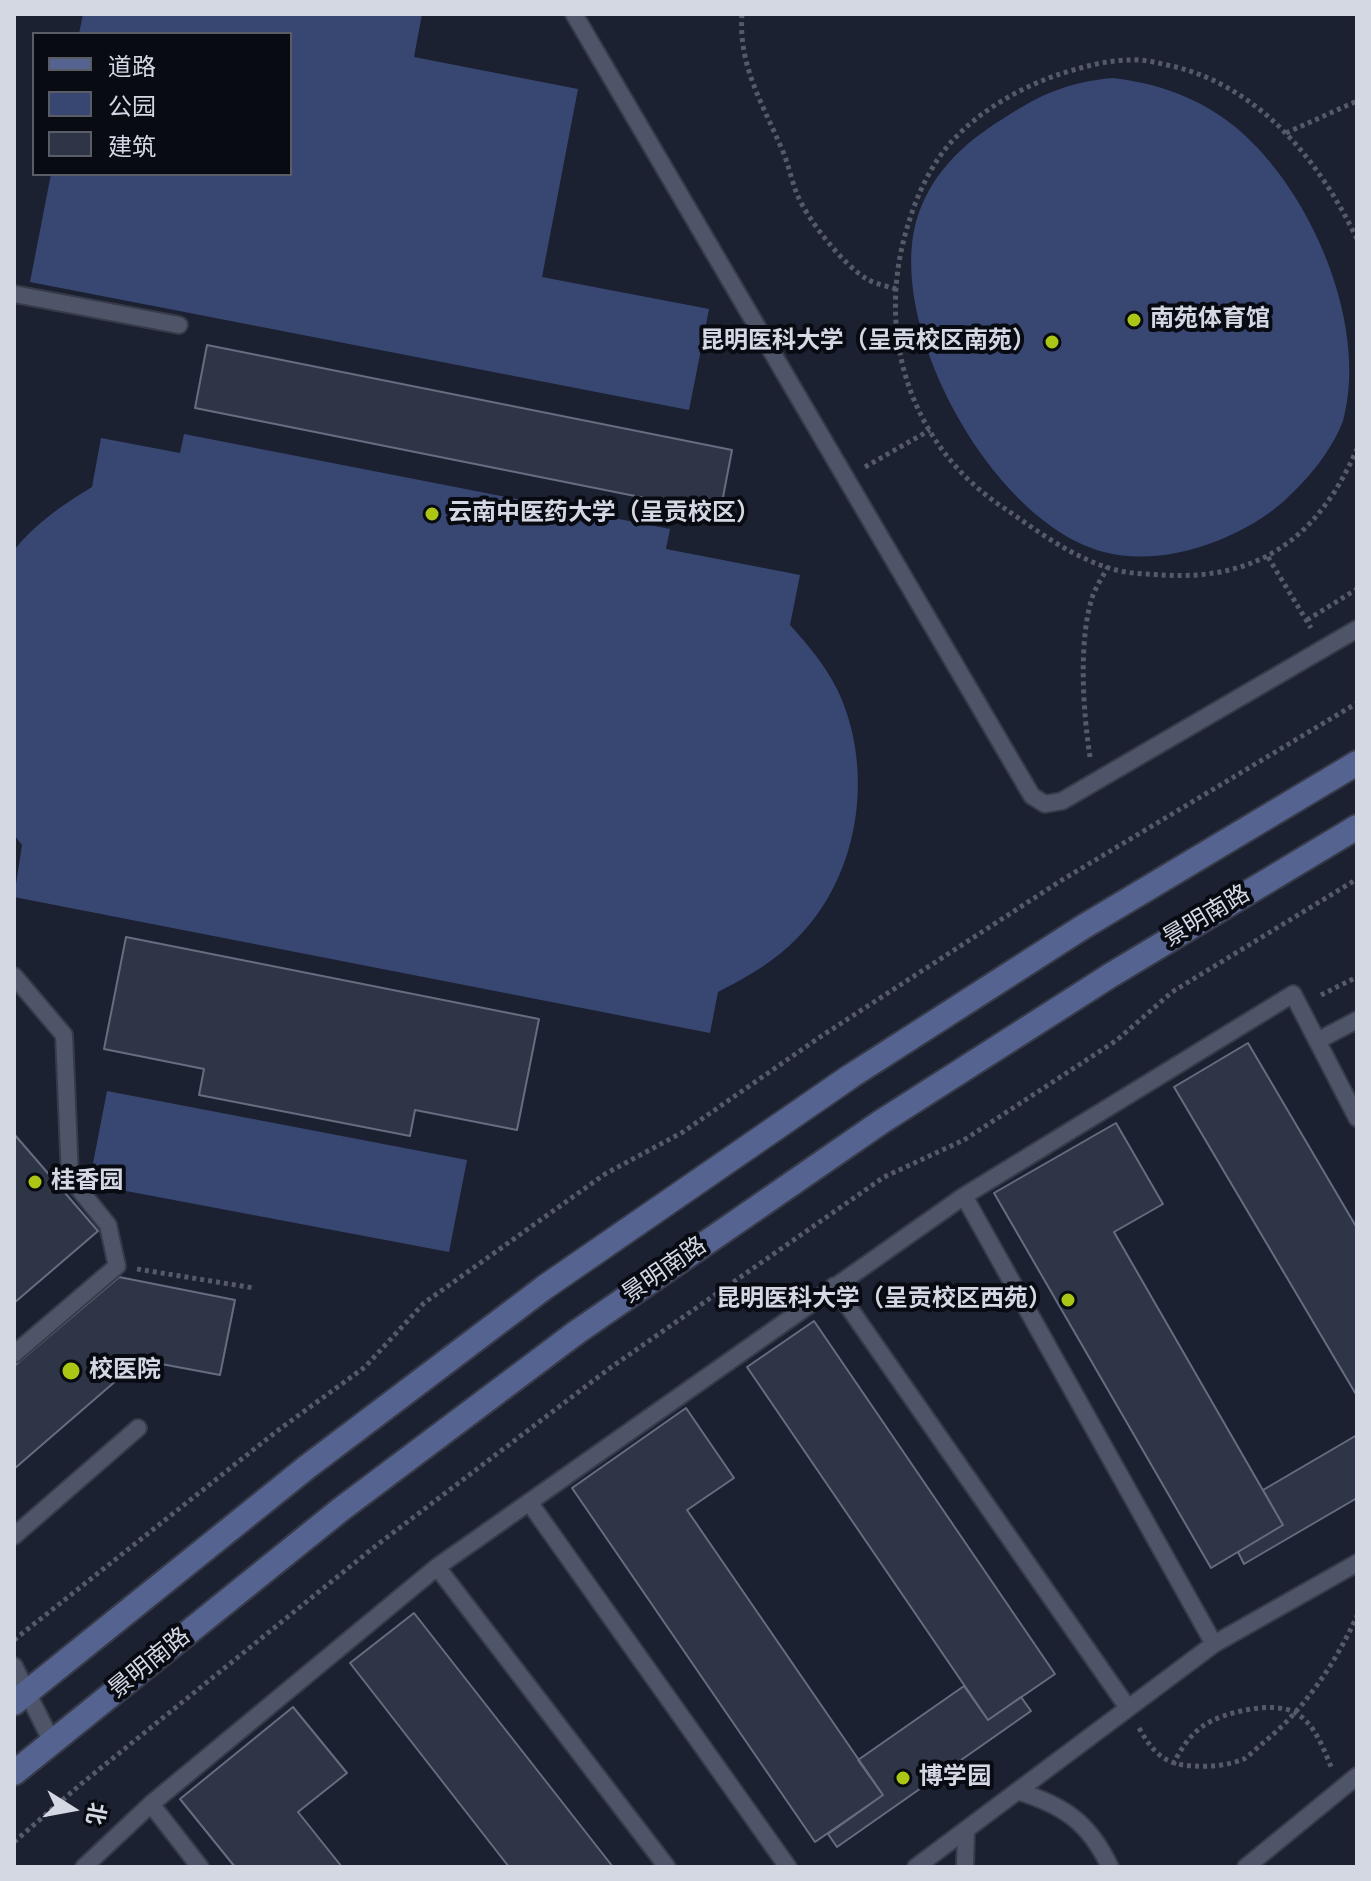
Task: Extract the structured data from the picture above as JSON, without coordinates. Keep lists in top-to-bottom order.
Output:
{
  "streets": {
    "street": ["景明南路"]
  },
  "places": [
    "南苑体育馆",
    "昆明医科大学（呈贡校区南苑）",
    "云南中医药大学（呈贡校区）",
    "桂香园",
    "昆明医科大学（呈贡校区西苑）",
    "校医院",
    "博学园"
  ],
  "legend": ["道路", "公园", "建筑"],
  "north": "right"
}
